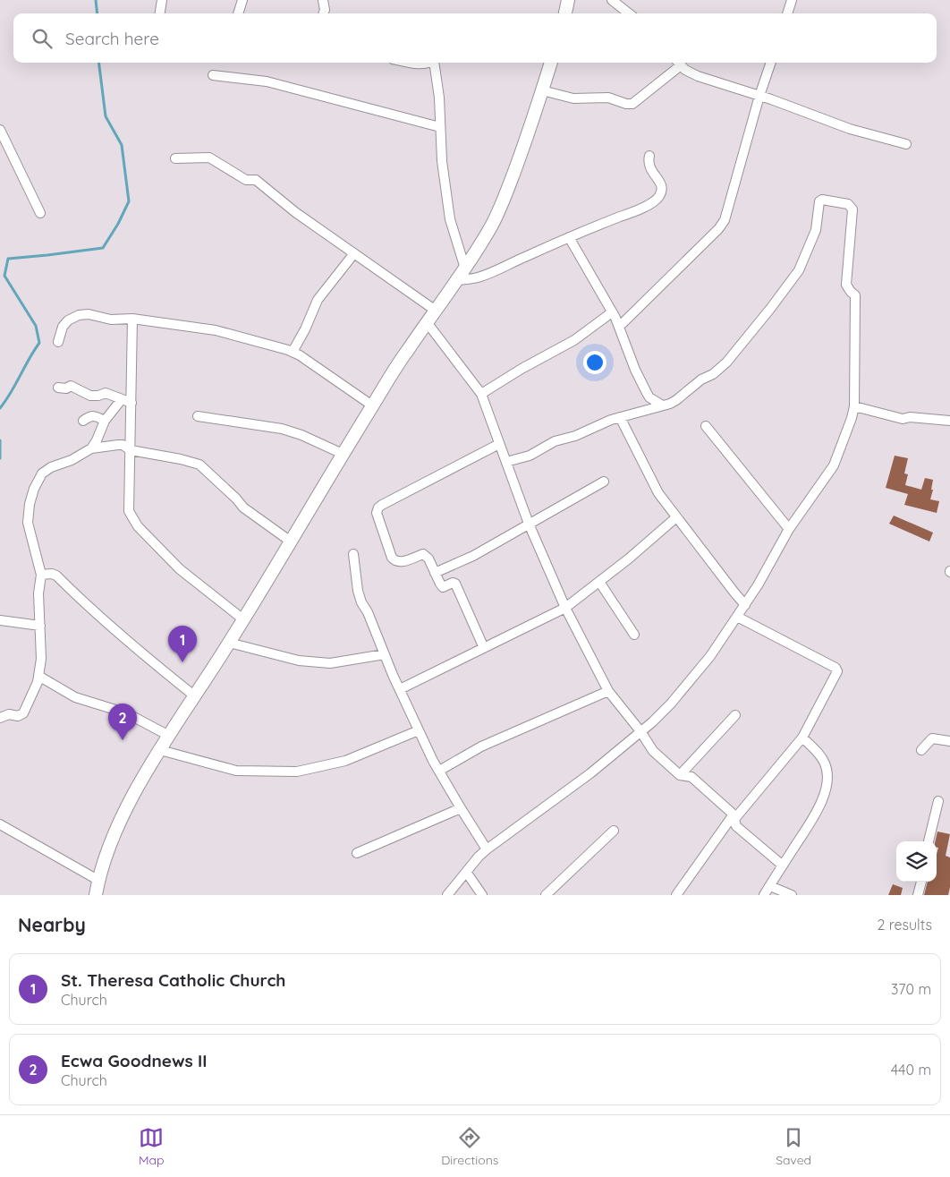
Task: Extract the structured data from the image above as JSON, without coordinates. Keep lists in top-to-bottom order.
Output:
{
  "page": {
    "search": "Search here",
    "pins": ["1", "2"],
    "heading": ["Nearby", "2 results"],
    "list": [
      {
        "mark": "1",
        "name": "St. Theresa Catholic Church",
        "note": "Church",
        "value": "370 m"
      },
      {
        "mark": "2",
        "name": "Ecwa Goodnews II",
        "note": "Church",
        "value": "440 m"
      }
    ],
    "nav": ["Map", "Directions", "Saved"]
  }
}
